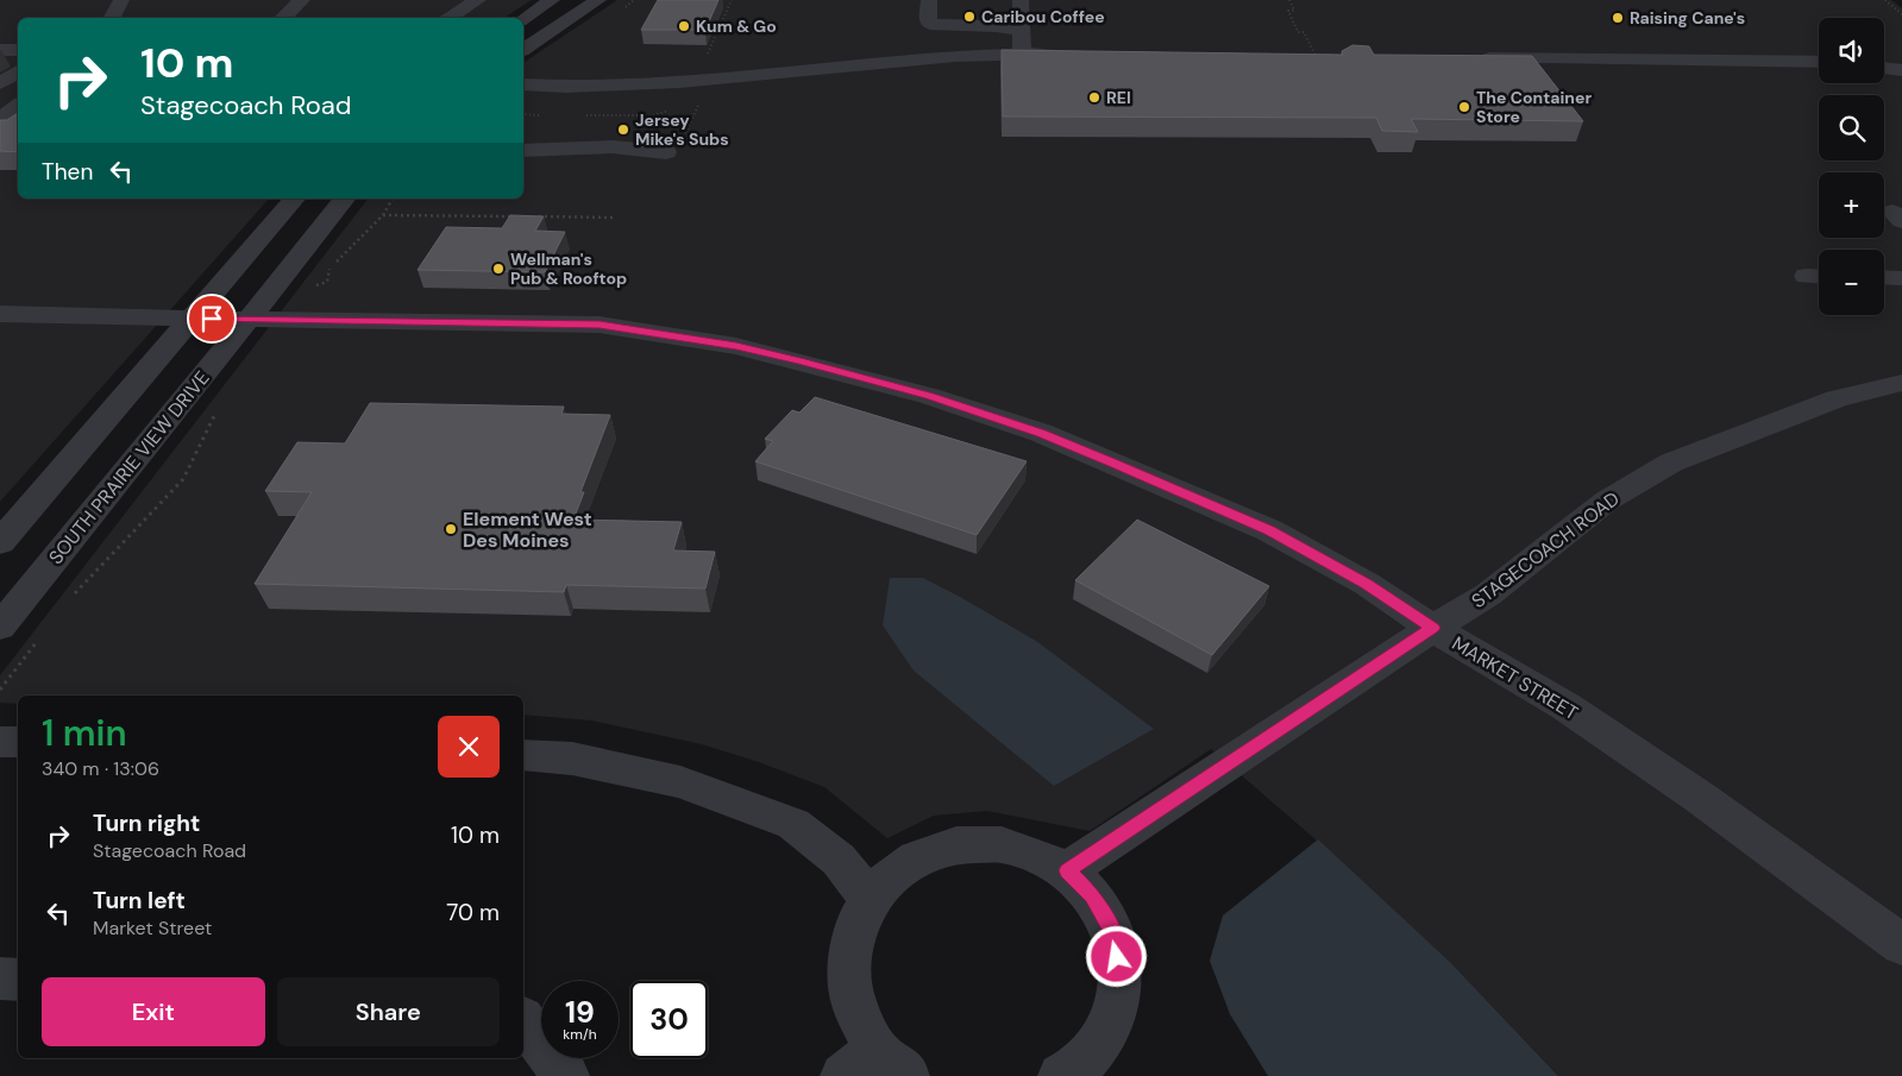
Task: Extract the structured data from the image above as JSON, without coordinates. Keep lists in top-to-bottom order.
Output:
{
  "streets": {
    "street": ["SOUTH PRAIRIE VIEW DRIVE", "STAGECOACH ROAD", "MARKET STREET"]
  },
  "crossings": [
    ["SOUTH PRAIRIE VIEW DRIVE", "MARKET STREET"],
    ["STAGECOACH ROAD", "MARKET STREET"]
  ],
  "places": [
    "Caribou Coffee",
    "Raising Cane's",
    "Kum & Go",
    "REI",
    "The Container Store",
    "Jersey Mike's Subs",
    "Wellman's Pub & Rooftop",
    "Element West Des Moines"
  ],
  "page": {
    "map_buttons": ["+", "−"],
    "turn": ["10 m", "Stagecoach Road"],
    "then": "Then",
    "heading": ["1 min", "340 m · 13:06"],
    "list": [
      {
        "name": "Turn right",
        "note": "Stagecoach Road",
        "value": "10 m"
      },
      {
        "name": "Turn left",
        "note": "Market Street",
        "value": "70 m"
      }
    ],
    "buttons": ["Exit", "Share"],
    "speed": "19 km/h",
    "limit": "30"
  }
}
